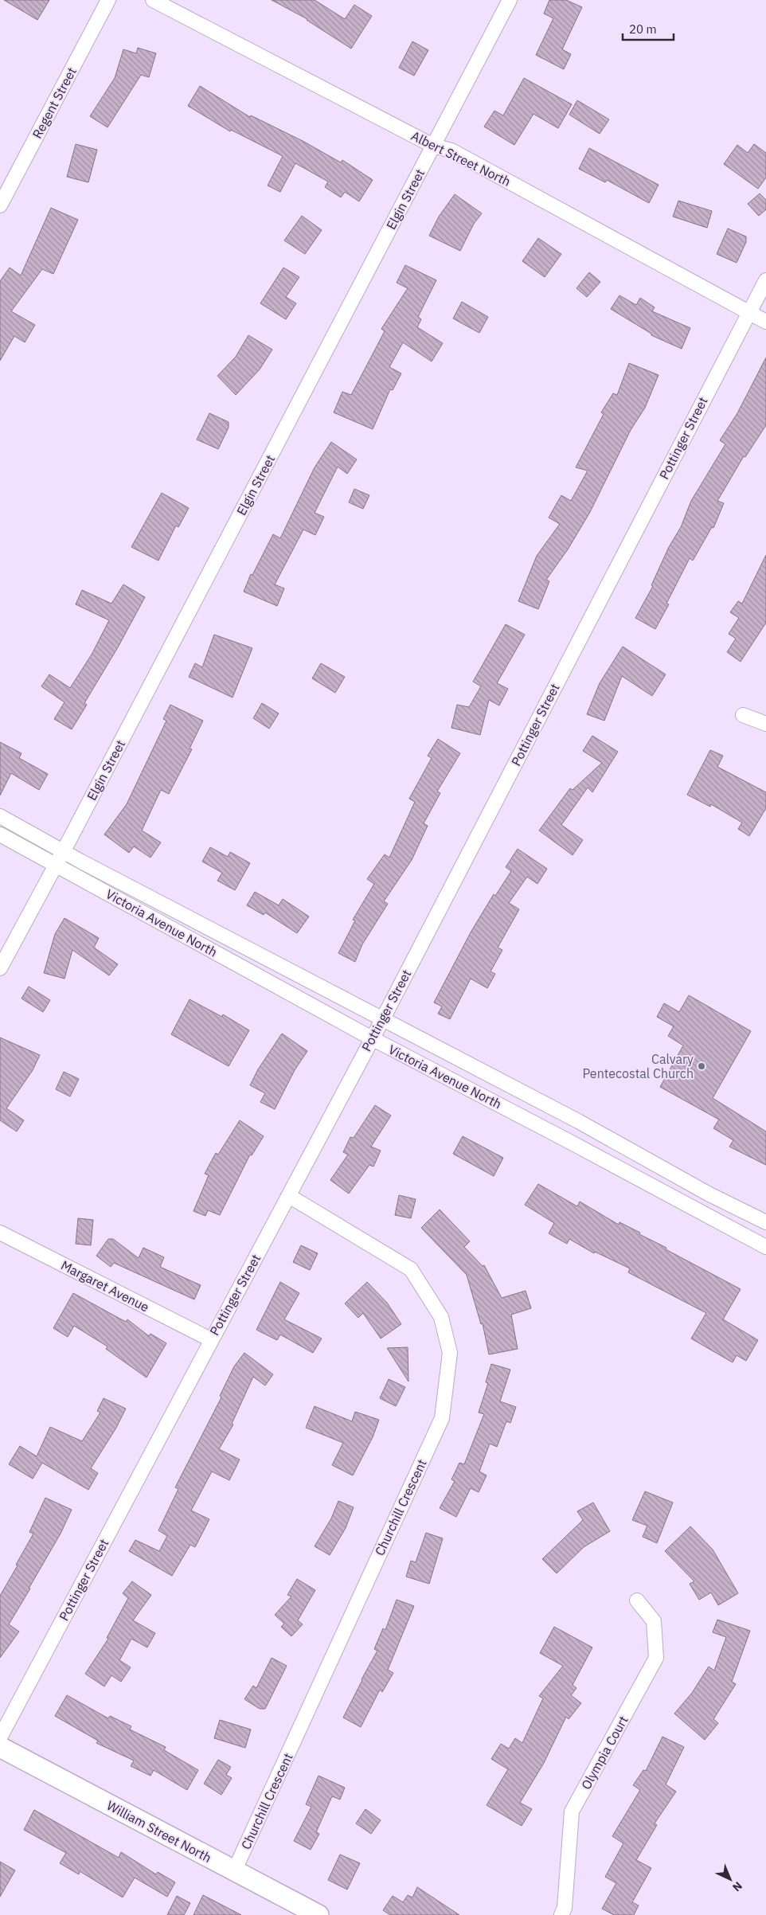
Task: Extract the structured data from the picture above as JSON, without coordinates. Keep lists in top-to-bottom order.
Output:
{
  "streets": {
    "street": [
      "Regent Street",
      "Albert Street North",
      "Elgin Street",
      "Pottinger Street",
      "Victoria Avenue North",
      "Margaret Avenue",
      "Churchill Crescent",
      "Olympia Court",
      "William Street North"
    ]
  },
  "crossings": [
    ["Albert Street North", "Elgin Street"],
    ["Albert Street North", "Pottinger Street"],
    ["Elgin Street", "Victoria Avenue North"],
    ["Pottinger Street", "Victoria Avenue North"],
    ["Pottinger Street", "Margaret Avenue"],
    ["Pottinger Street", "Churchill Crescent"],
    ["Churchill Crescent", "William Street North"]
  ],
  "places": ["Calvary Pentecostal Church"],
  "scale_bar": "20 m",
  "north": "bottom right"
}
